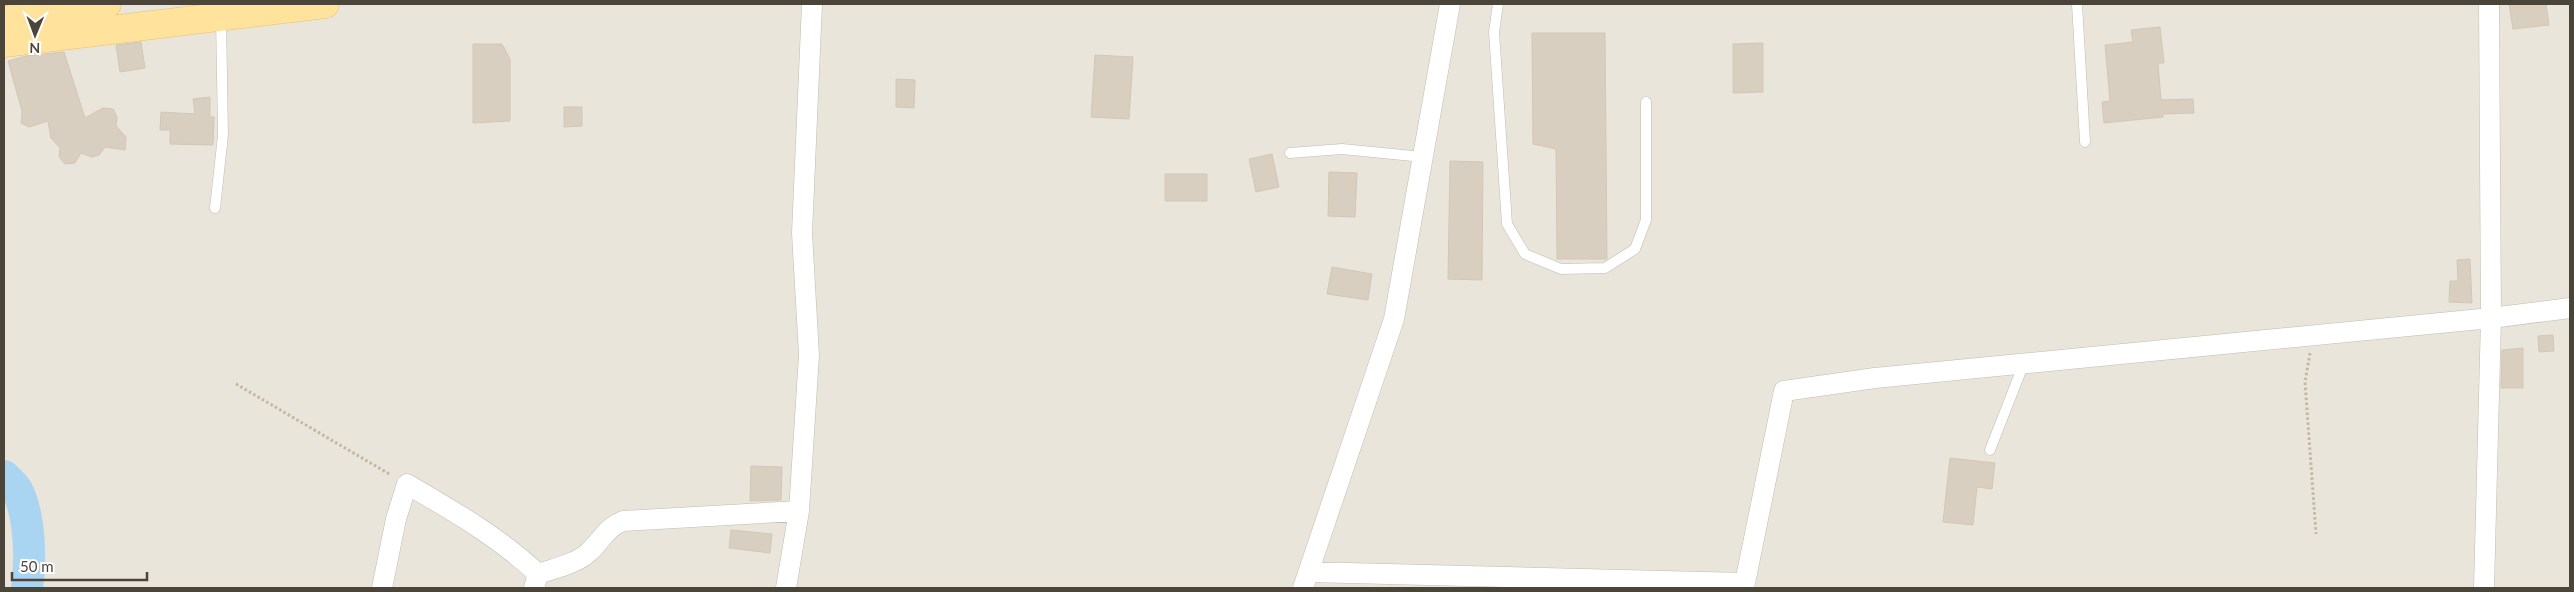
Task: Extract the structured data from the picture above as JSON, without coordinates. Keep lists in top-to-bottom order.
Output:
{
  "scale_bar": "50 m",
  "north": "bottom"
}
